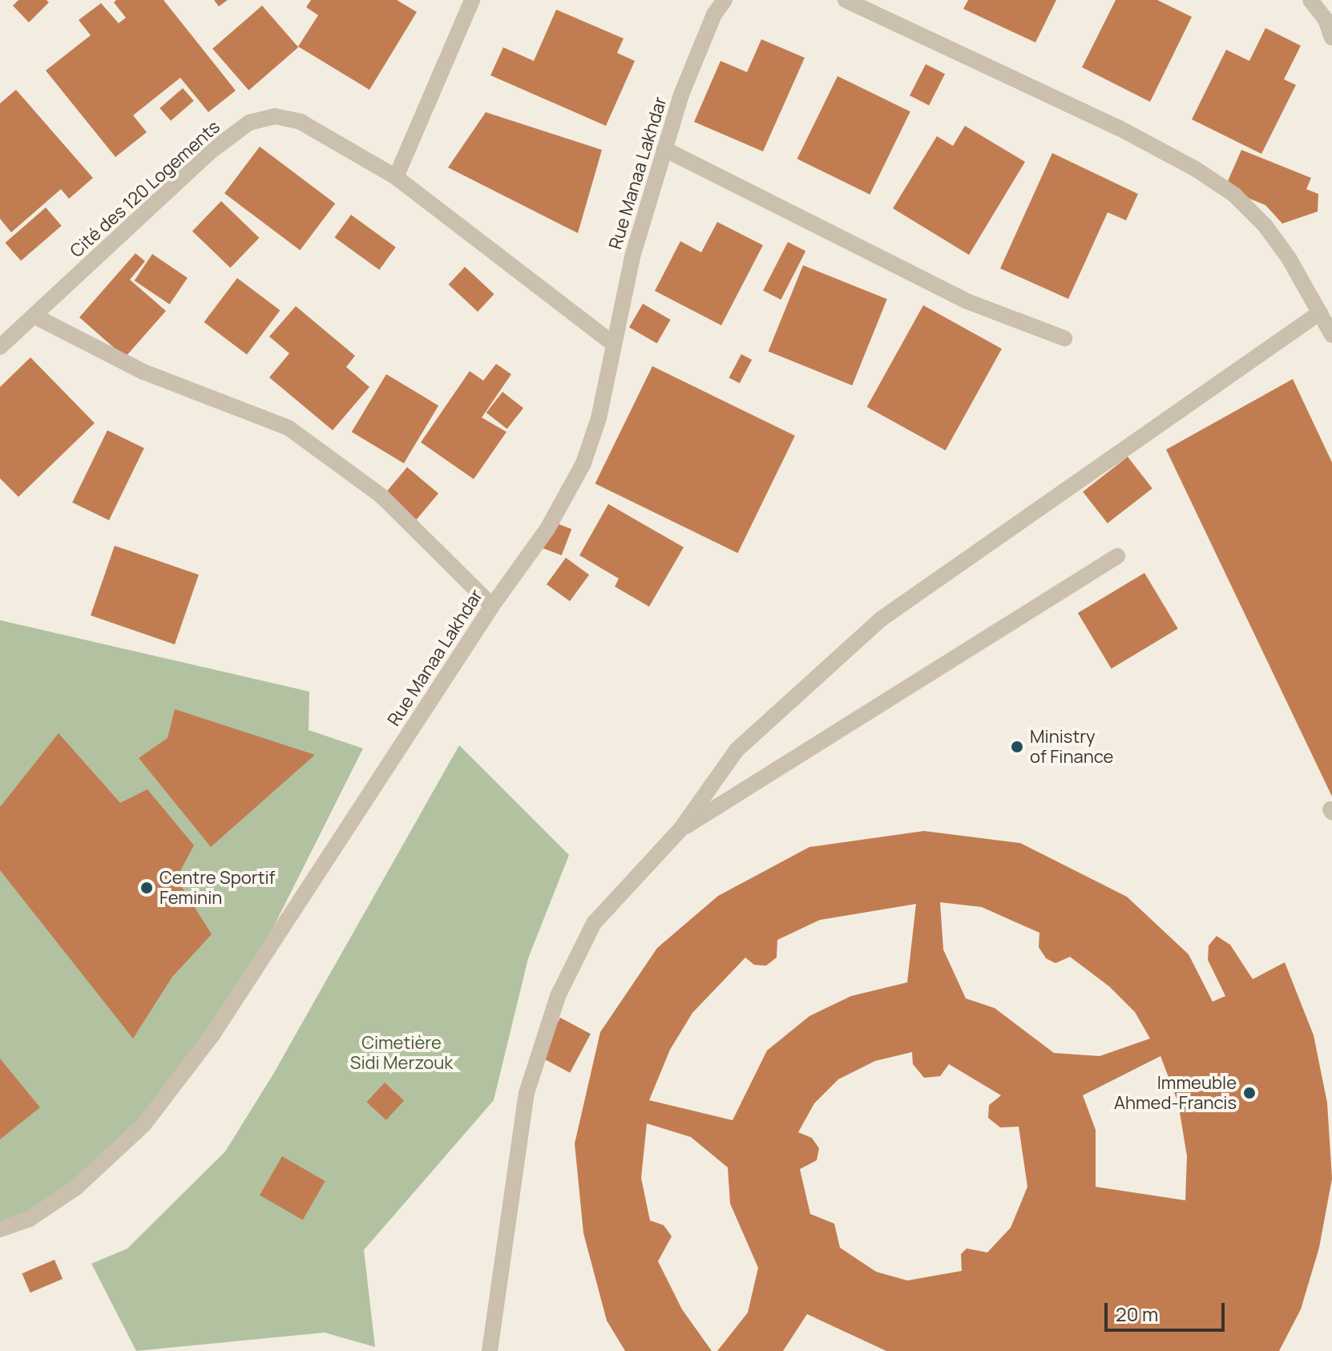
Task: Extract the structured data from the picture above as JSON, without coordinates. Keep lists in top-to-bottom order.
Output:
{
  "streets": {
    "street": ["Rue Manaa Lakhdar", "Cité des 120 Logements"]
  },
  "crossings": [
    ["Rue Manaa Lakhdar", "Cité des 120 Logements"]
  ],
  "parks": ["Cimetière Sidi Merzouk"],
  "places": ["Ministry of Finance", "Centre Sportif Feminin", "Immeuble Ahmed-Francis"],
  "scale_bar": "20 m"
}
